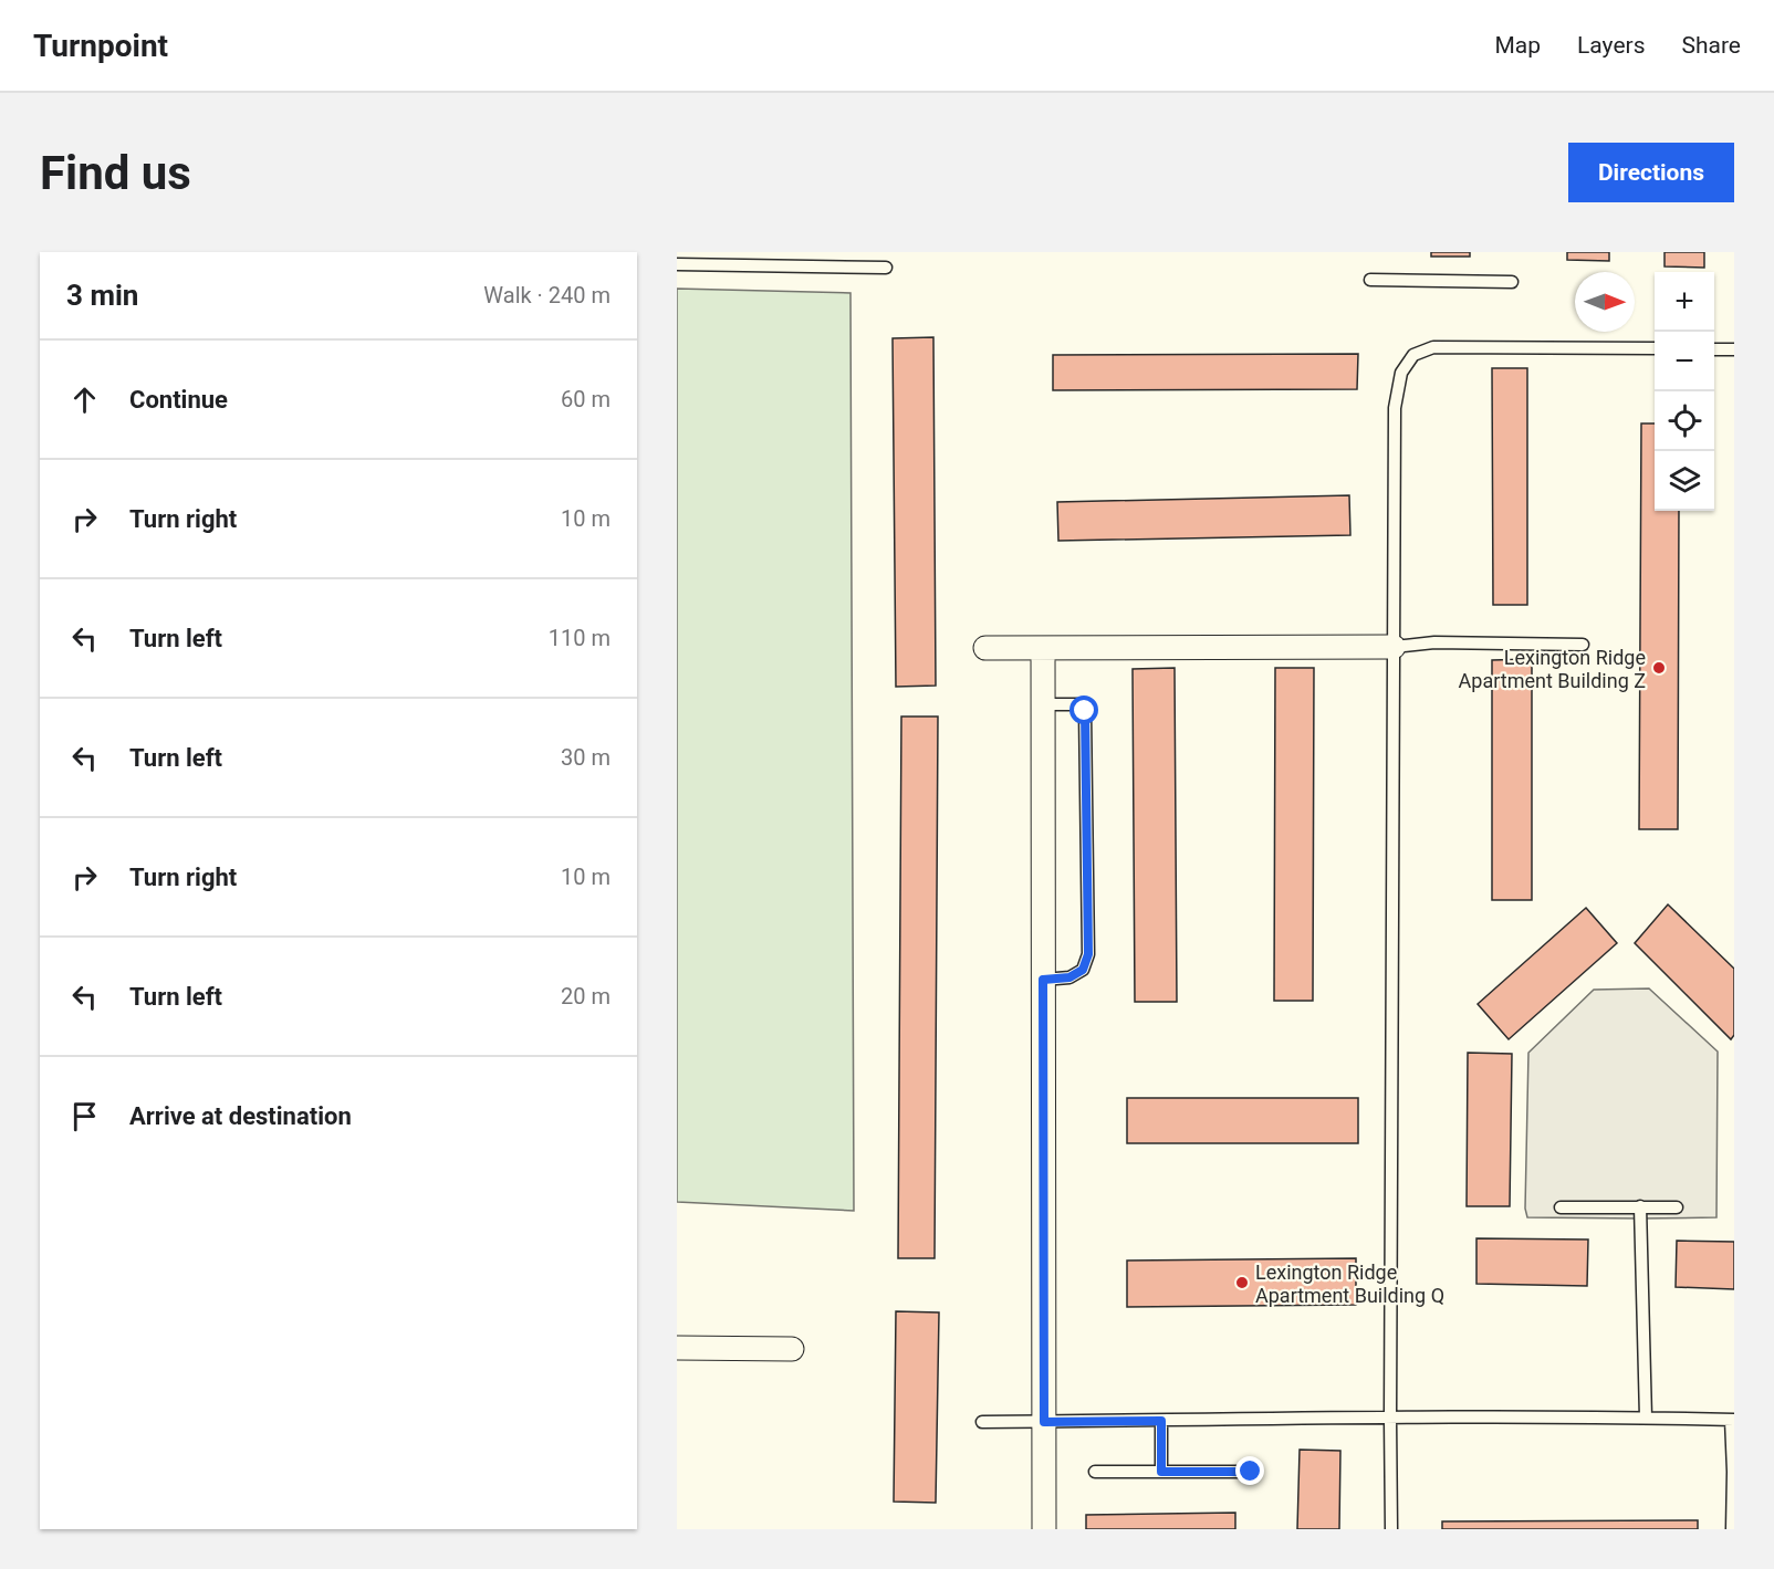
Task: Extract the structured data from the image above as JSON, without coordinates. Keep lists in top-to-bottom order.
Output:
{
  "places": ["Lexington Ridge Apartment Building Z", "Lexington Ridge Apartment Building Q"],
  "north": "right",
  "page": {
    "header": "Turnpoint",
    "nav": ["Map", "Layers", "Share"],
    "buttons": "Directions",
    "title": "Find us",
    "heading": ["3 min", "Walk · 240 m"],
    "map_buttons": ["+", "−"],
    "list": [
      ["Continue", "60 m"],
      ["Turn right", "10 m"],
      ["Turn left", "110 m"],
      ["Turn left", "30 m"],
      ["Turn right", "10 m"],
      ["Turn left", "20 m"],
      "Arrive at destination"
    ]
  }
}
